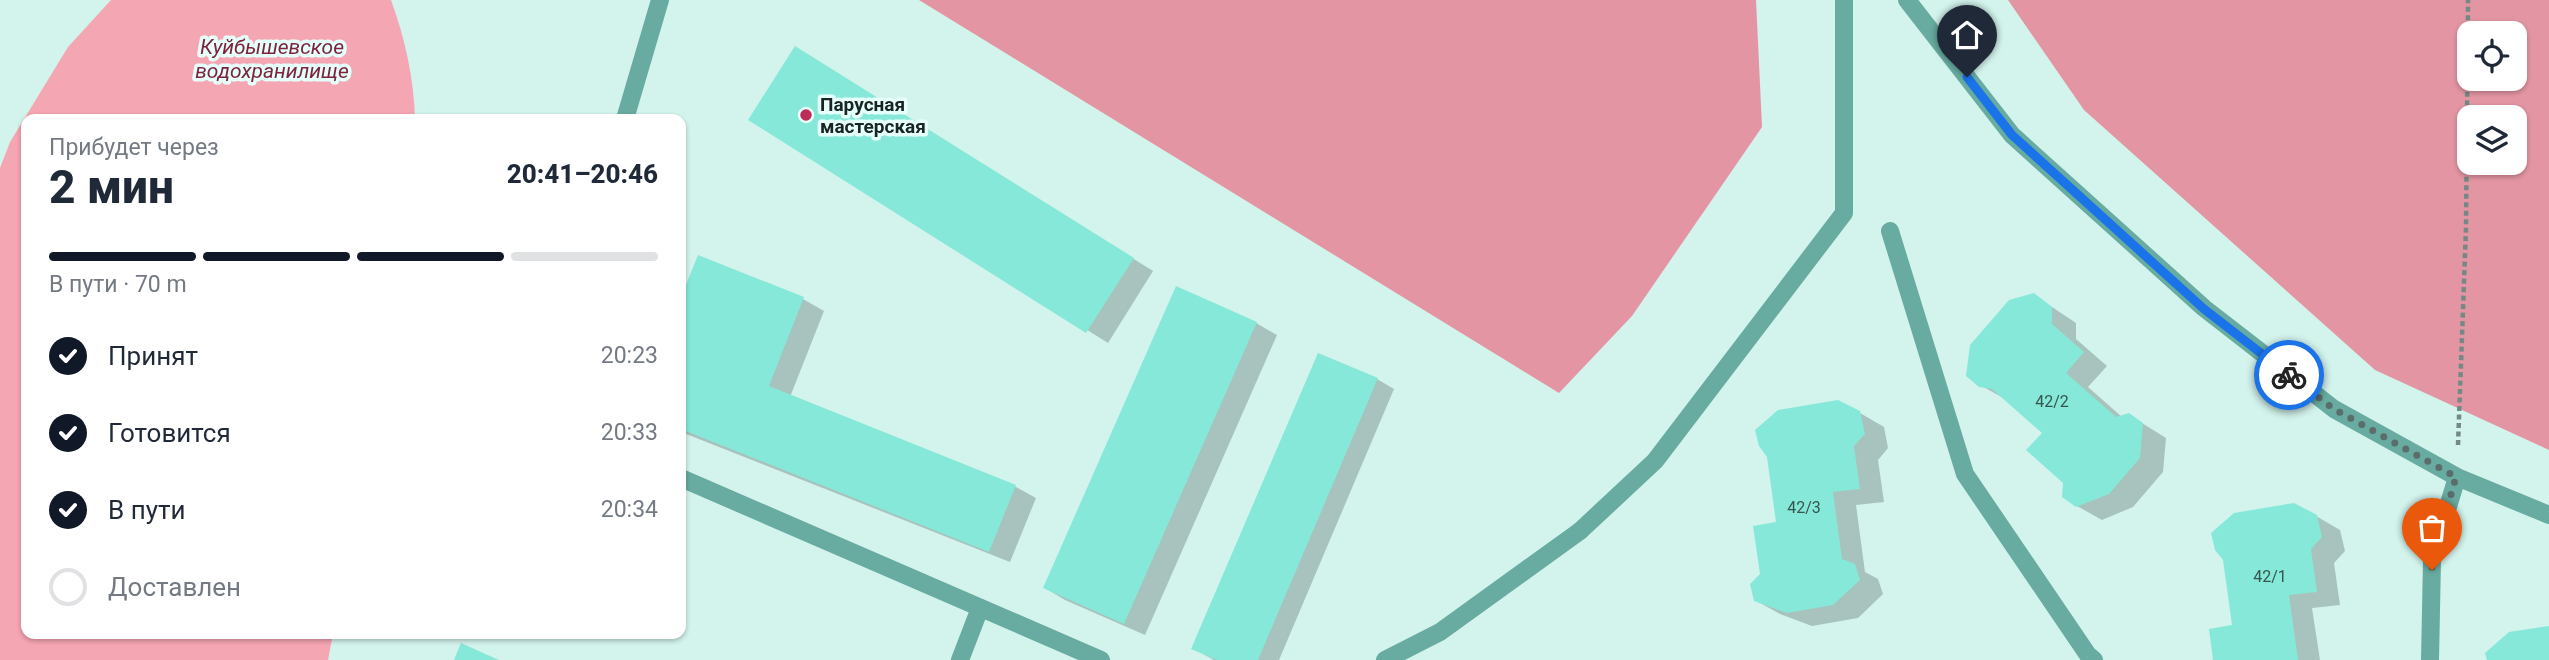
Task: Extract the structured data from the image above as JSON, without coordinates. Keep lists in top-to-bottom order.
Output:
{
  "water": ["Куйбышевское водохранилище"],
  "places": ["Парусная мастерская"],
  "house_numbers": ["42/2", "42/3", "42/1"],
  "page": {
    "heading": ["2 мин", "Прибудет через", "20:41–20:46"],
    "bar": "В пути · 70 m",
    "list": [
      ["Принят", "20:23"],
      ["Готовится", "20:33"],
      ["В пути", "20:34"],
      "Доставлен"
    ]
  }
}
